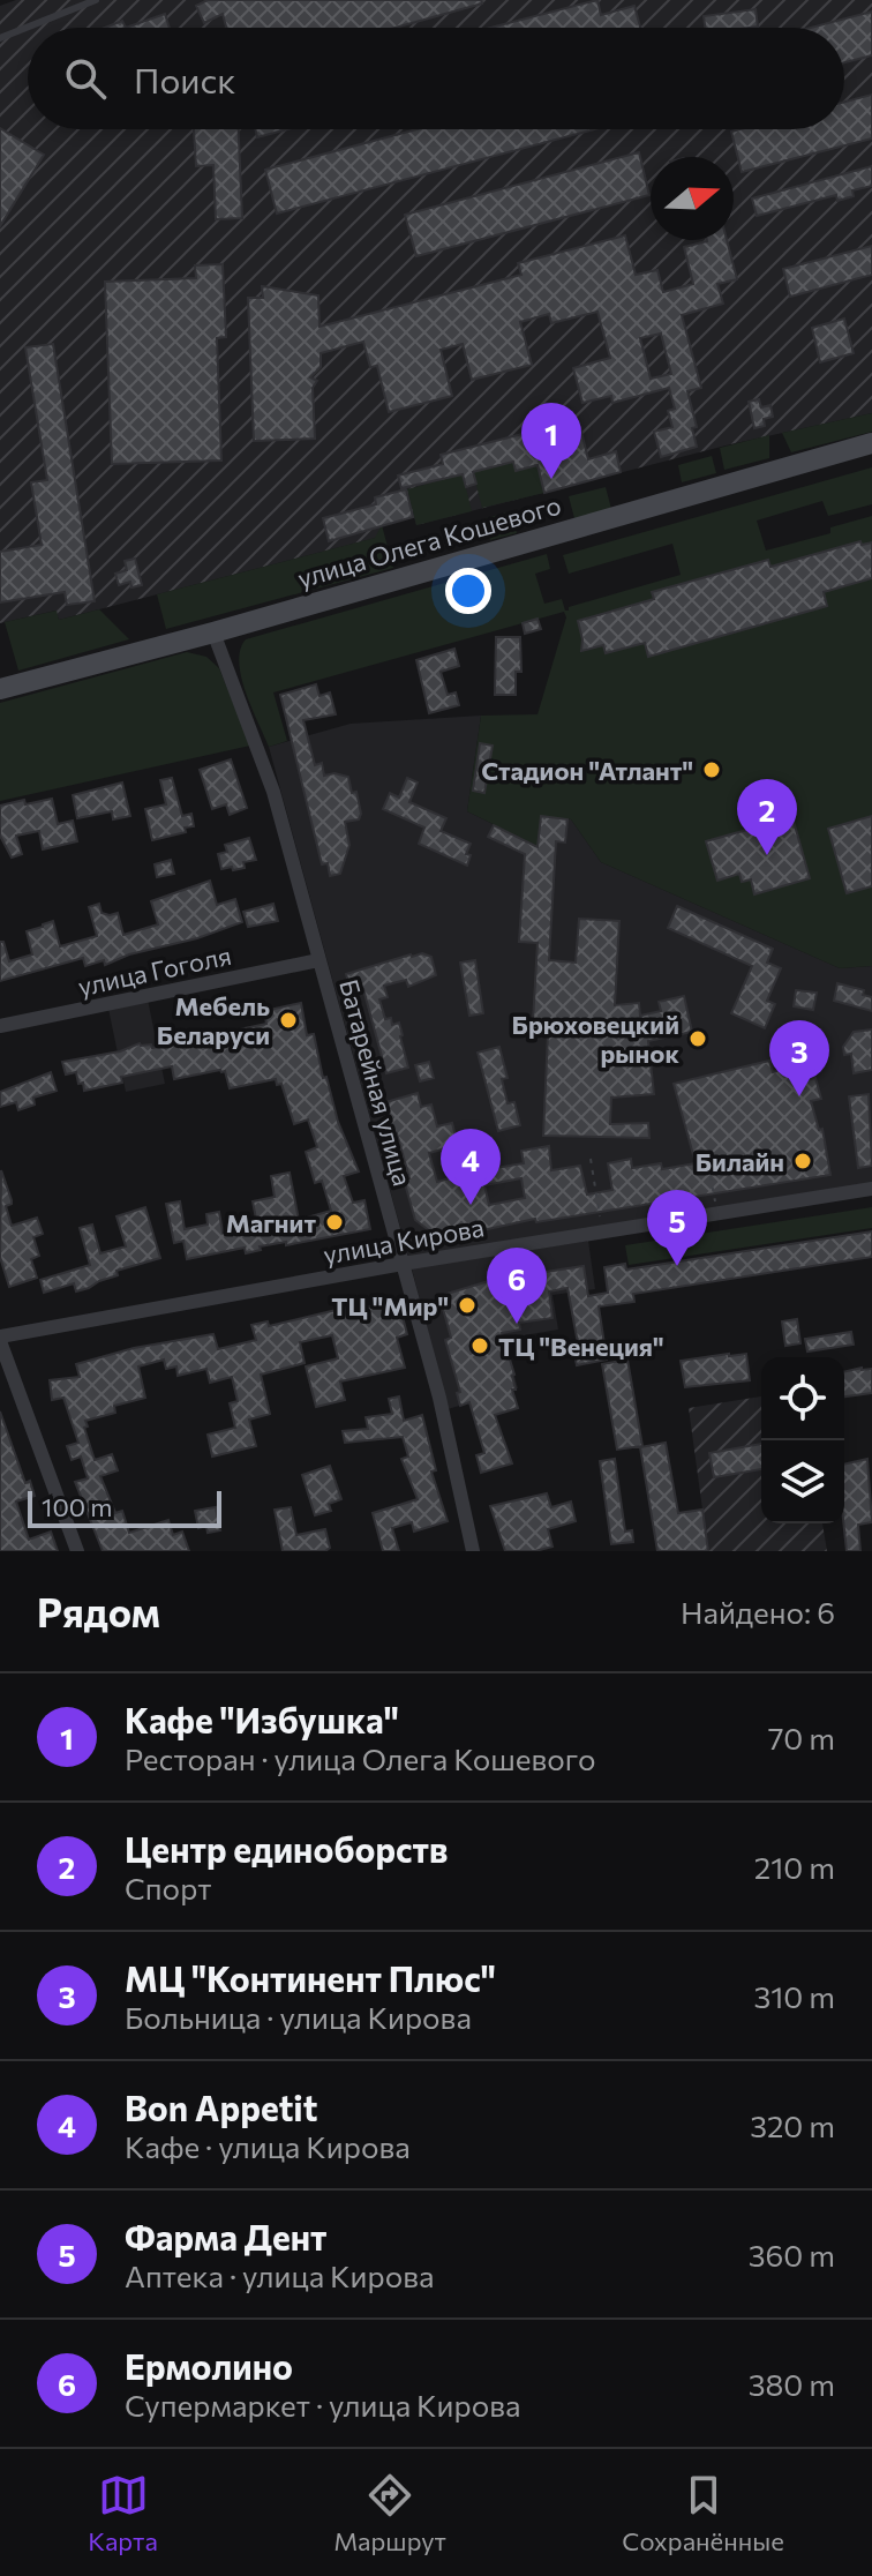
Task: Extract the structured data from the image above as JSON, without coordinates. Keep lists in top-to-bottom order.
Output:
{
  "streets": {
    "street": [
      "улица Олега Кошевого",
      "улица Гоголя",
      "Батарейная улица",
      "улица Кирова"
    ]
  },
  "crossings": [
    ["улица Олега Кошевого", "Батарейная улица"],
    ["улица Гоголя", "Батарейная улица"],
    ["Батарейная улица", "улица Кирова"]
  ],
  "places": [
    "Стадион \"Атлант\"",
    "Мебель Беларуси",
    "Брюховецкий рынок",
    "Билайн",
    "Магнит",
    "ТЦ \"Мир\"",
    "ТЦ \"Венеция\""
  ],
  "scale_bar": "100 m",
  "north": "right",
  "page": {
    "search": "Поиск",
    "pins": [
      "1",
      "2",
      "3",
      "4",
      "5",
      "6"
    ],
    "scale": "100 m",
    "heading": ["Рядом", "Найдено: 6"],
    "list": [
      {
        "mark": "1",
        "name": "Кафе \"Избушка\"",
        "note": "Ресторан · улица Олега Кошевого",
        "value": "70 m"
      },
      {
        "mark": "2",
        "name": "Центр единоборств",
        "note": "Спорт",
        "value": "210 m"
      },
      {
        "mark": "3",
        "name": "МЦ \"Континент Плюс\"",
        "note": "Больница · улица Кирова",
        "value": "310 m"
      },
      {
        "mark": "4",
        "name": "Bon Appetit",
        "note": "Кафе · улица Кирова",
        "value": "320 m"
      },
      {
        "mark": "5",
        "name": "Фарма Дент",
        "note": "Аптека · улица Кирова",
        "value": "360 m"
      },
      {
        "mark": "6",
        "name": "Ермолино",
        "note": "Супермаркет · улица Кирова",
        "value": "380 m"
      }
    ],
    "nav": ["Карта", "Маршрут", "Сохранённые"]
  }
}
